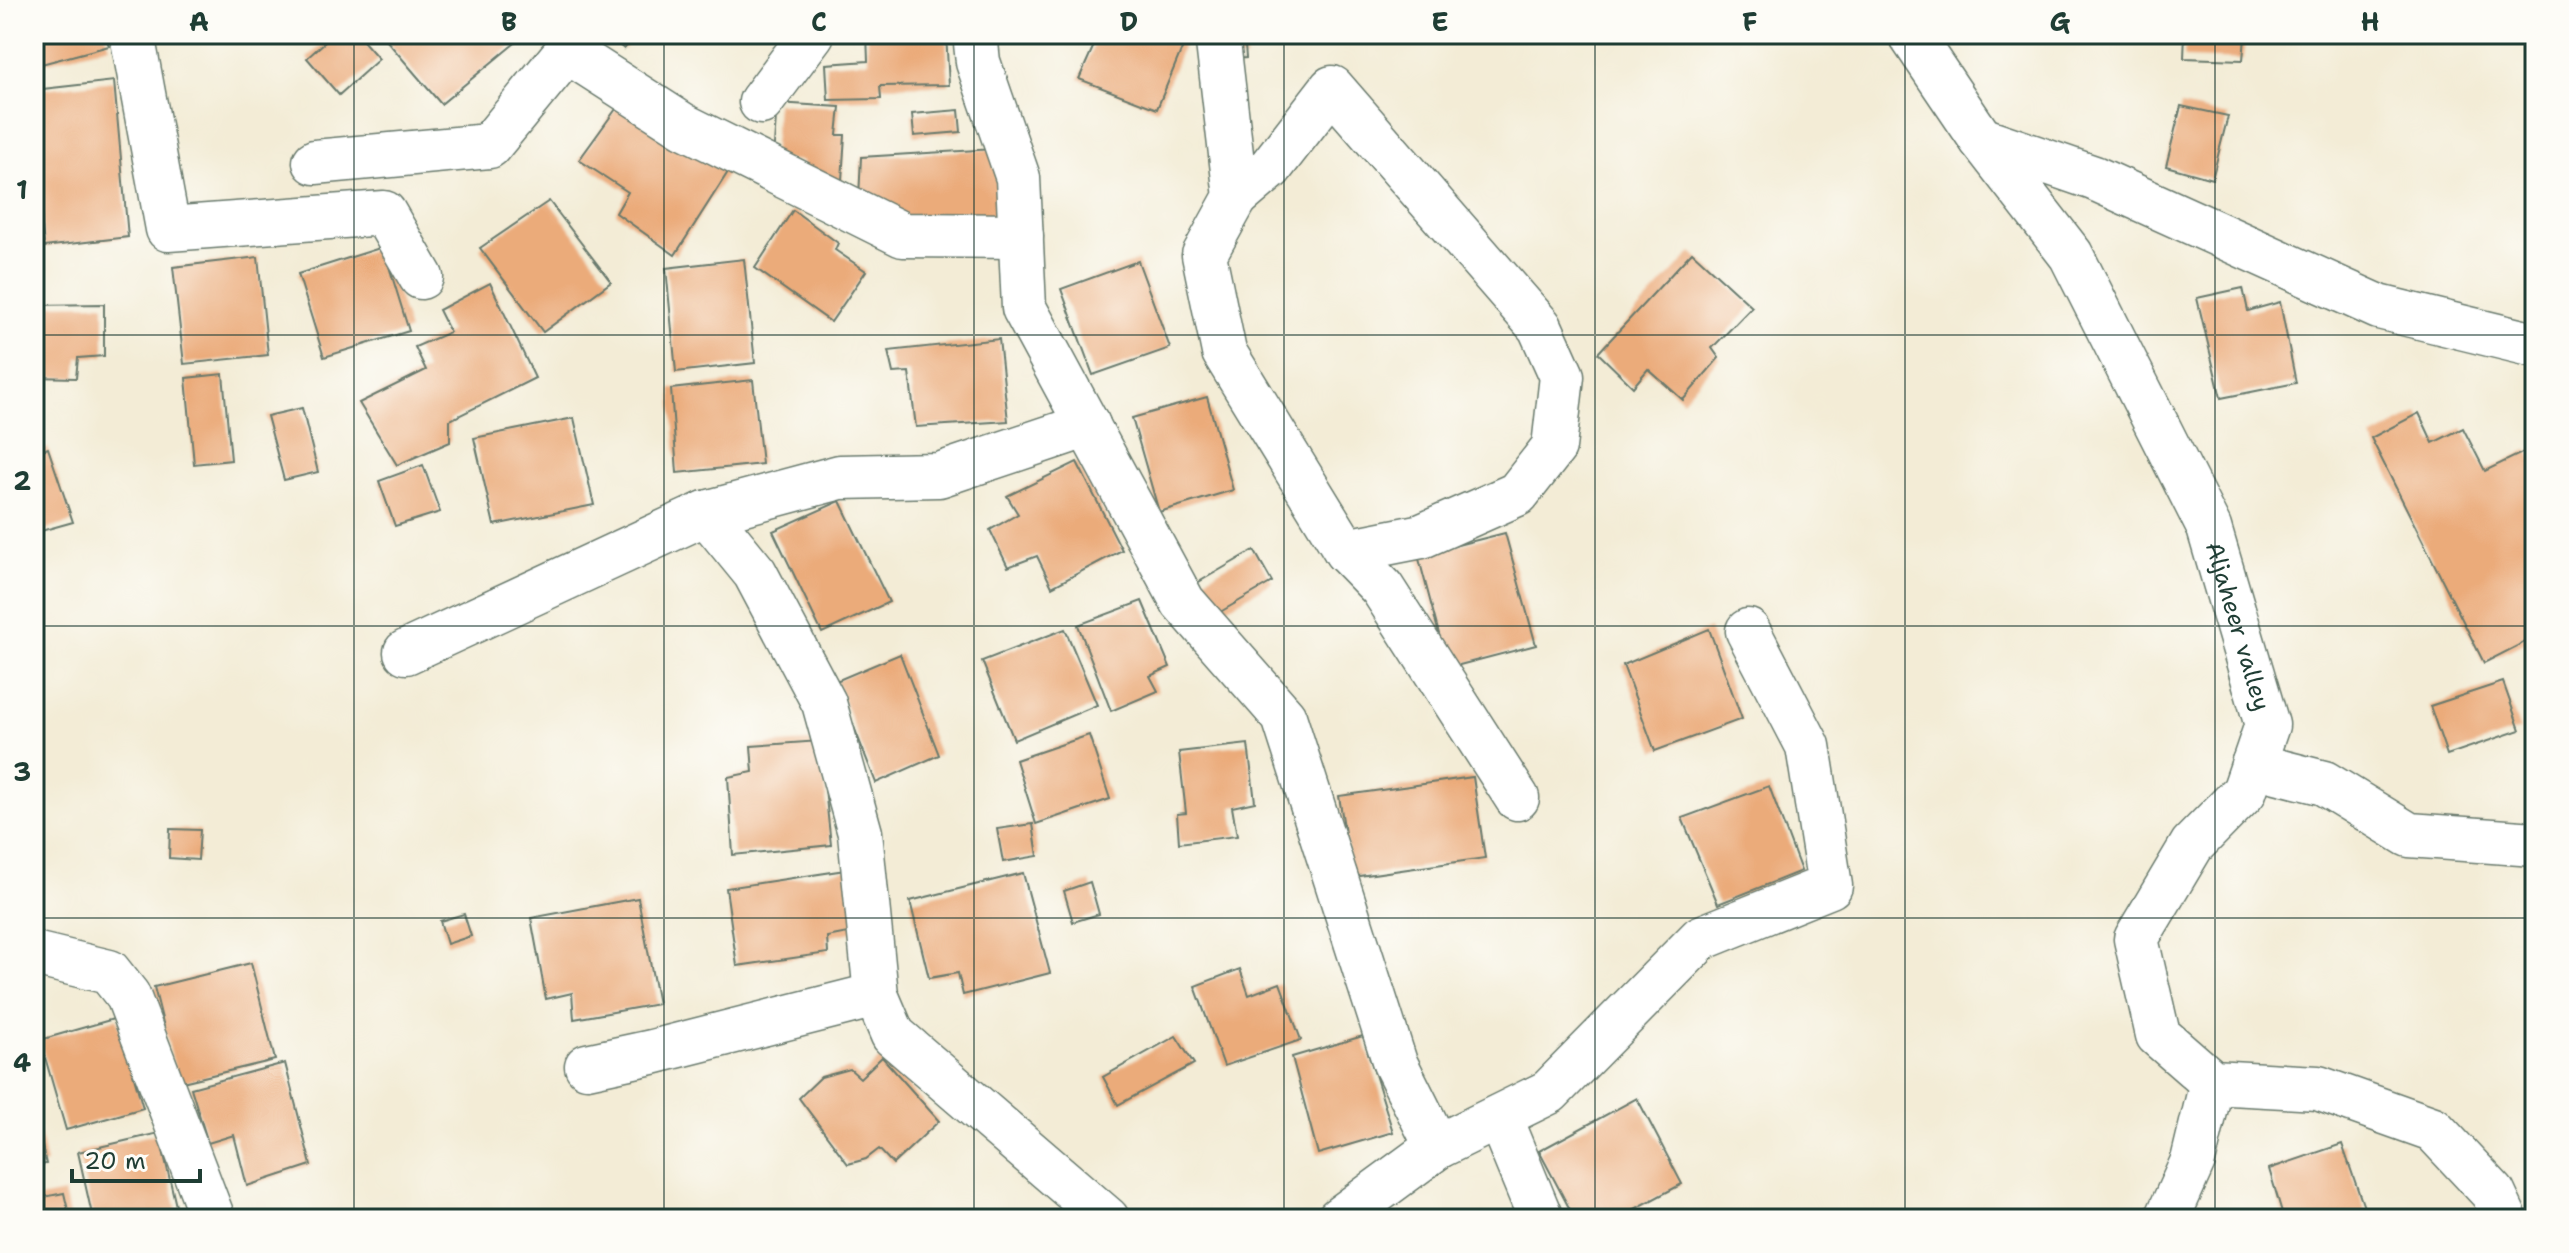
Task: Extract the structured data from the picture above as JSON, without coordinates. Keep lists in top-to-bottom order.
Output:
{
  "streets": {
    "street": ["Aljaheer valley"]
  },
  "scale_bar": "20 m",
  "grid": {
    "columns": [
      "A",
      "B",
      "C",
      "D",
      "E",
      "F",
      "G",
      "H"
    ],
    "rows": [
      "1",
      "2",
      "3",
      "4"
    ]
  }
}
